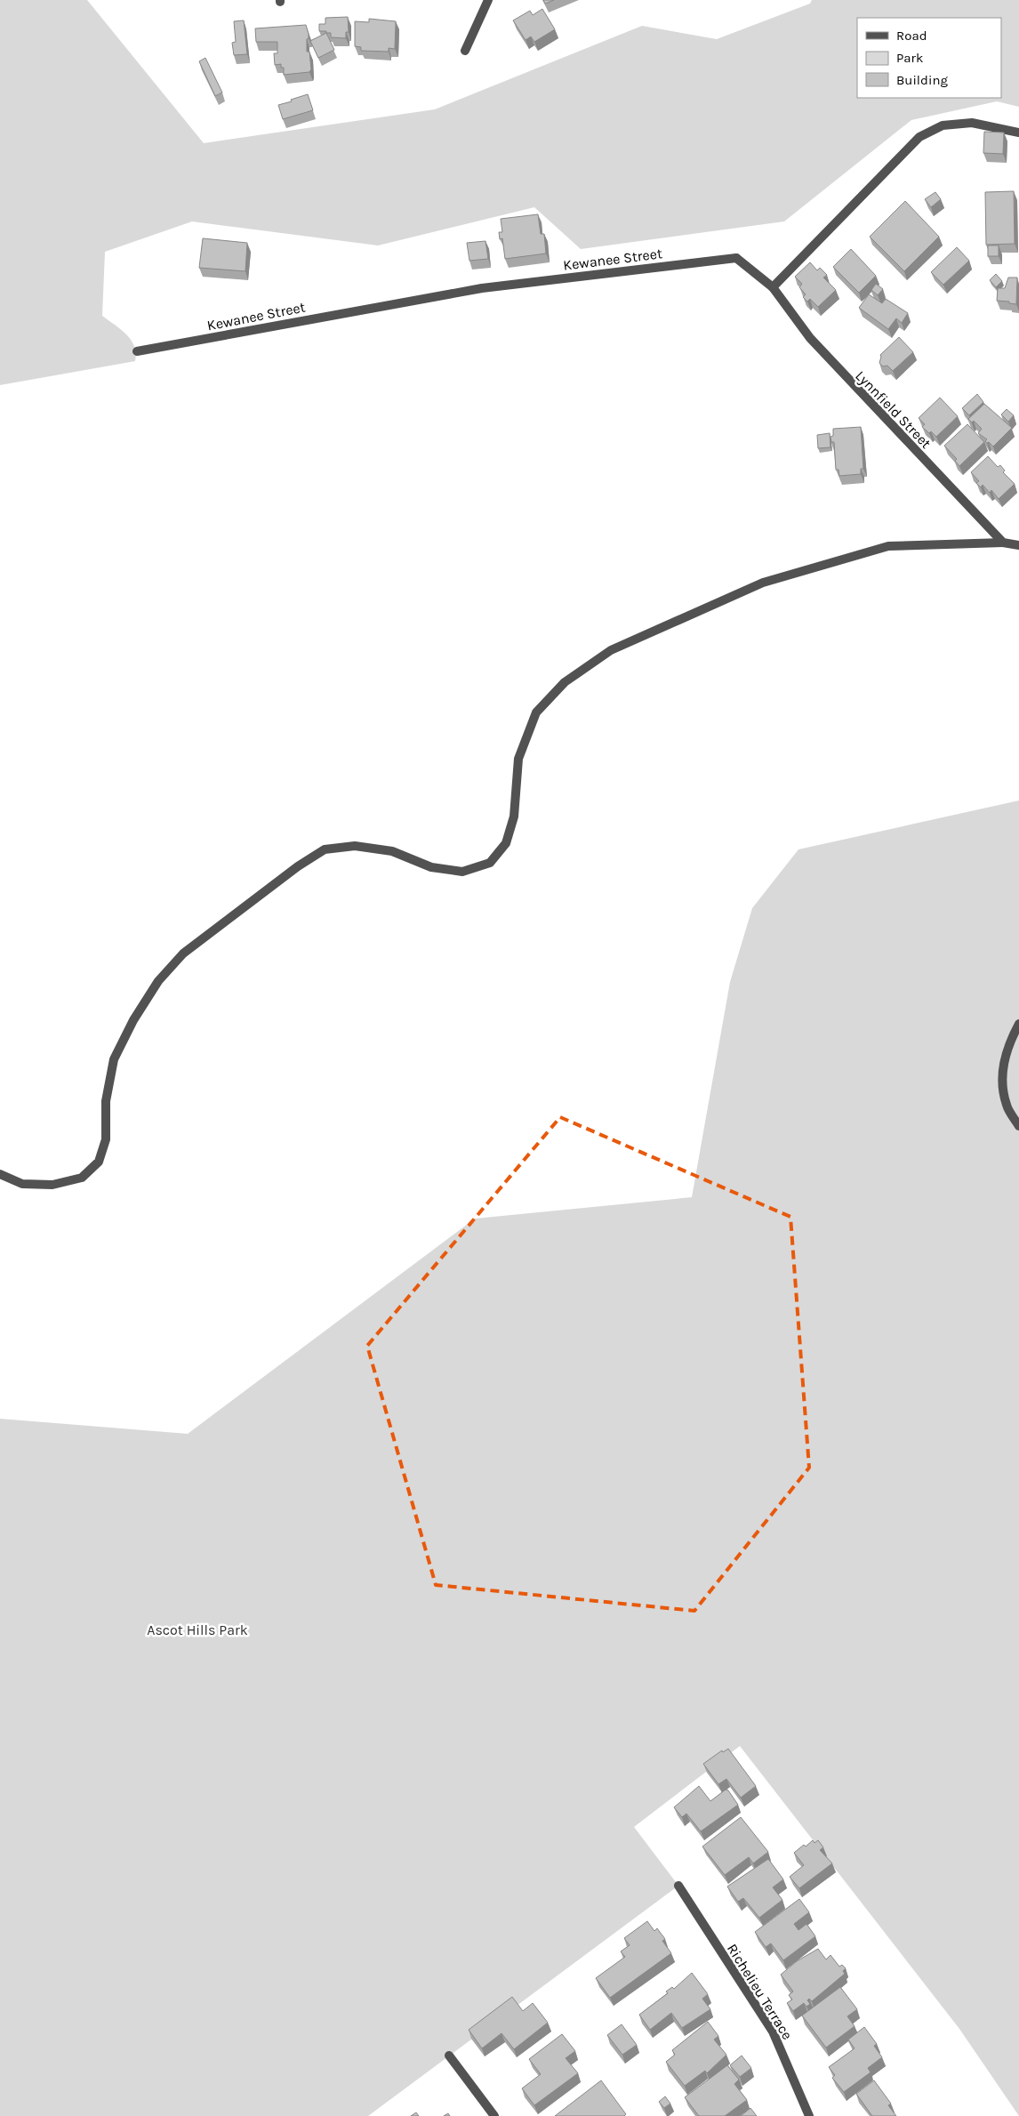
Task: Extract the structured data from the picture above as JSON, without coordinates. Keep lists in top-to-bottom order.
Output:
{
  "streets": {
    "street": ["Kewanee Street", "Lynnfield Street", "Richelieu Terrace"]
  },
  "crossings": [
    ["Kewanee Street", "Lynnfield Street"]
  ],
  "parks": ["Ascot Hills Park"],
  "legend": ["Road", "Park", "Building"]
}
